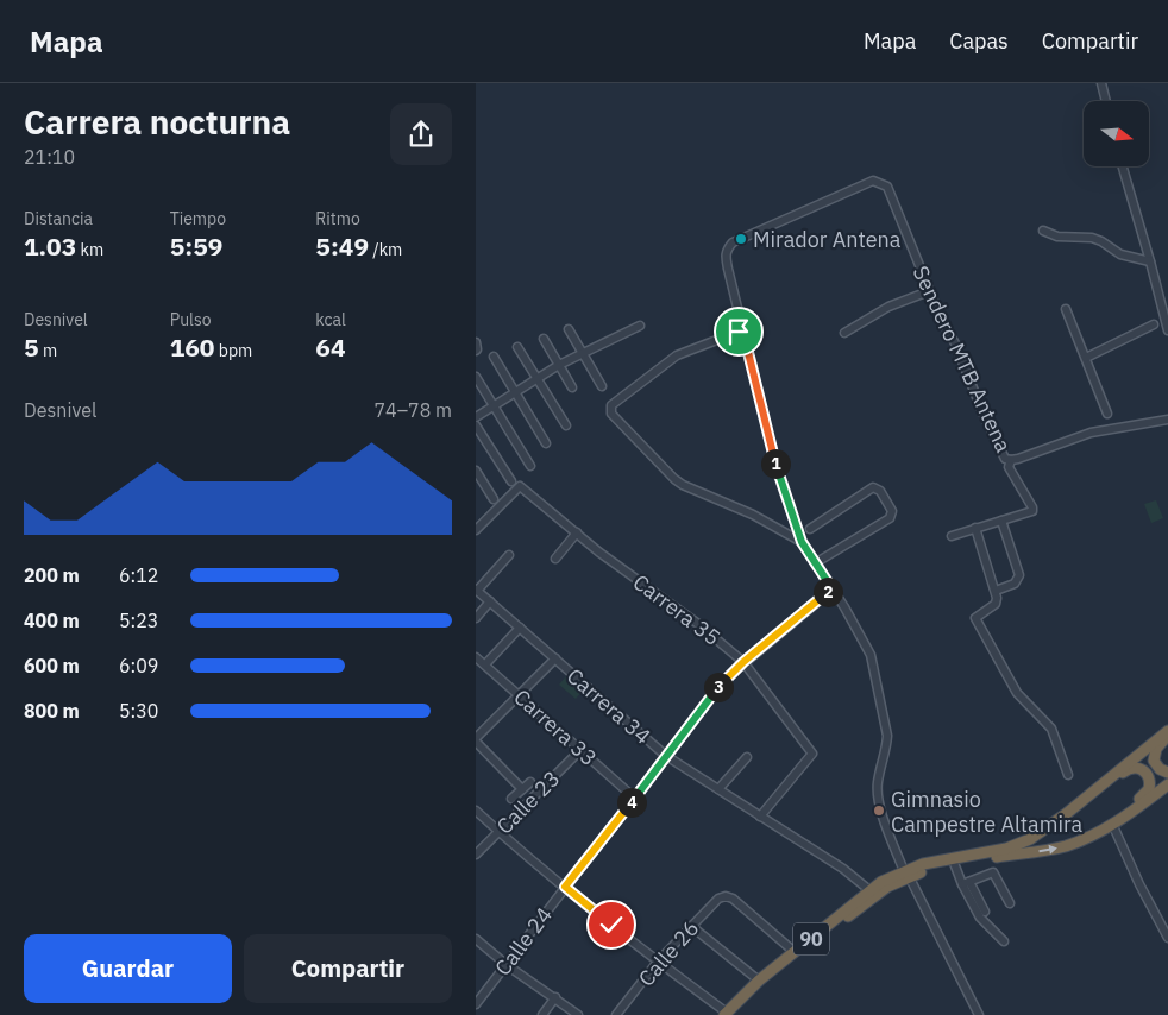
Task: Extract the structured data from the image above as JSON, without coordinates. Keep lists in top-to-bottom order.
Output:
{
  "streets": {
    "highway": ["90"],
    "street": [
      "Sendero MTB Antena",
      "Carrera 35",
      "Carrera 34",
      "Carrera 33",
      "Calle 23",
      "Calle 24",
      "Calle 26"
    ]
  },
  "crossings": [
    ["Sendero MTB Antena", "90"],
    ["Sendero MTB Antena", "Calle 24"],
    ["Carrera 35", "Carrera 34"],
    ["Carrera 35", "Calle 24"],
    ["Carrera 34", "90"],
    ["Carrera 34", "Calle 24"],
    ["Carrera 33", "Calle 23"],
    ["Carrera 33", "Calle 24"],
    ["90", "Calle 26"]
  ],
  "places": ["Mirador Antena", "Gimnasio Campestre Altamira"],
  "north": "right",
  "page": {
    "header": "Mapa",
    "nav": ["Mapa", "Capas", "Compartir"],
    "heading": ["Carrera nocturna", "21:10"],
    "stats": [
      ["Distancia", "1.03 km"],
      ["Tiempo", "5:59"],
      ["Ritmo", "5:49 /km"],
      ["Desnivel", "5 m"],
      ["Pulso", "160 bpm"],
      ["kcal", "64"]
    ],
    "chart": ["Desnivel", "74–78 m"],
    "pins": [
      "1",
      "2",
      "3",
      "4"
    ],
    "list": [
      {
        "name": "200 m",
        "note": "6:12"
      },
      {
        "name": "400 m",
        "note": "5:23"
      },
      {
        "name": "600 m",
        "note": "6:09"
      },
      {
        "name": "800 m",
        "note": "5:30"
      }
    ],
    "buttons": ["Guardar", "Compartir"]
  }
}
